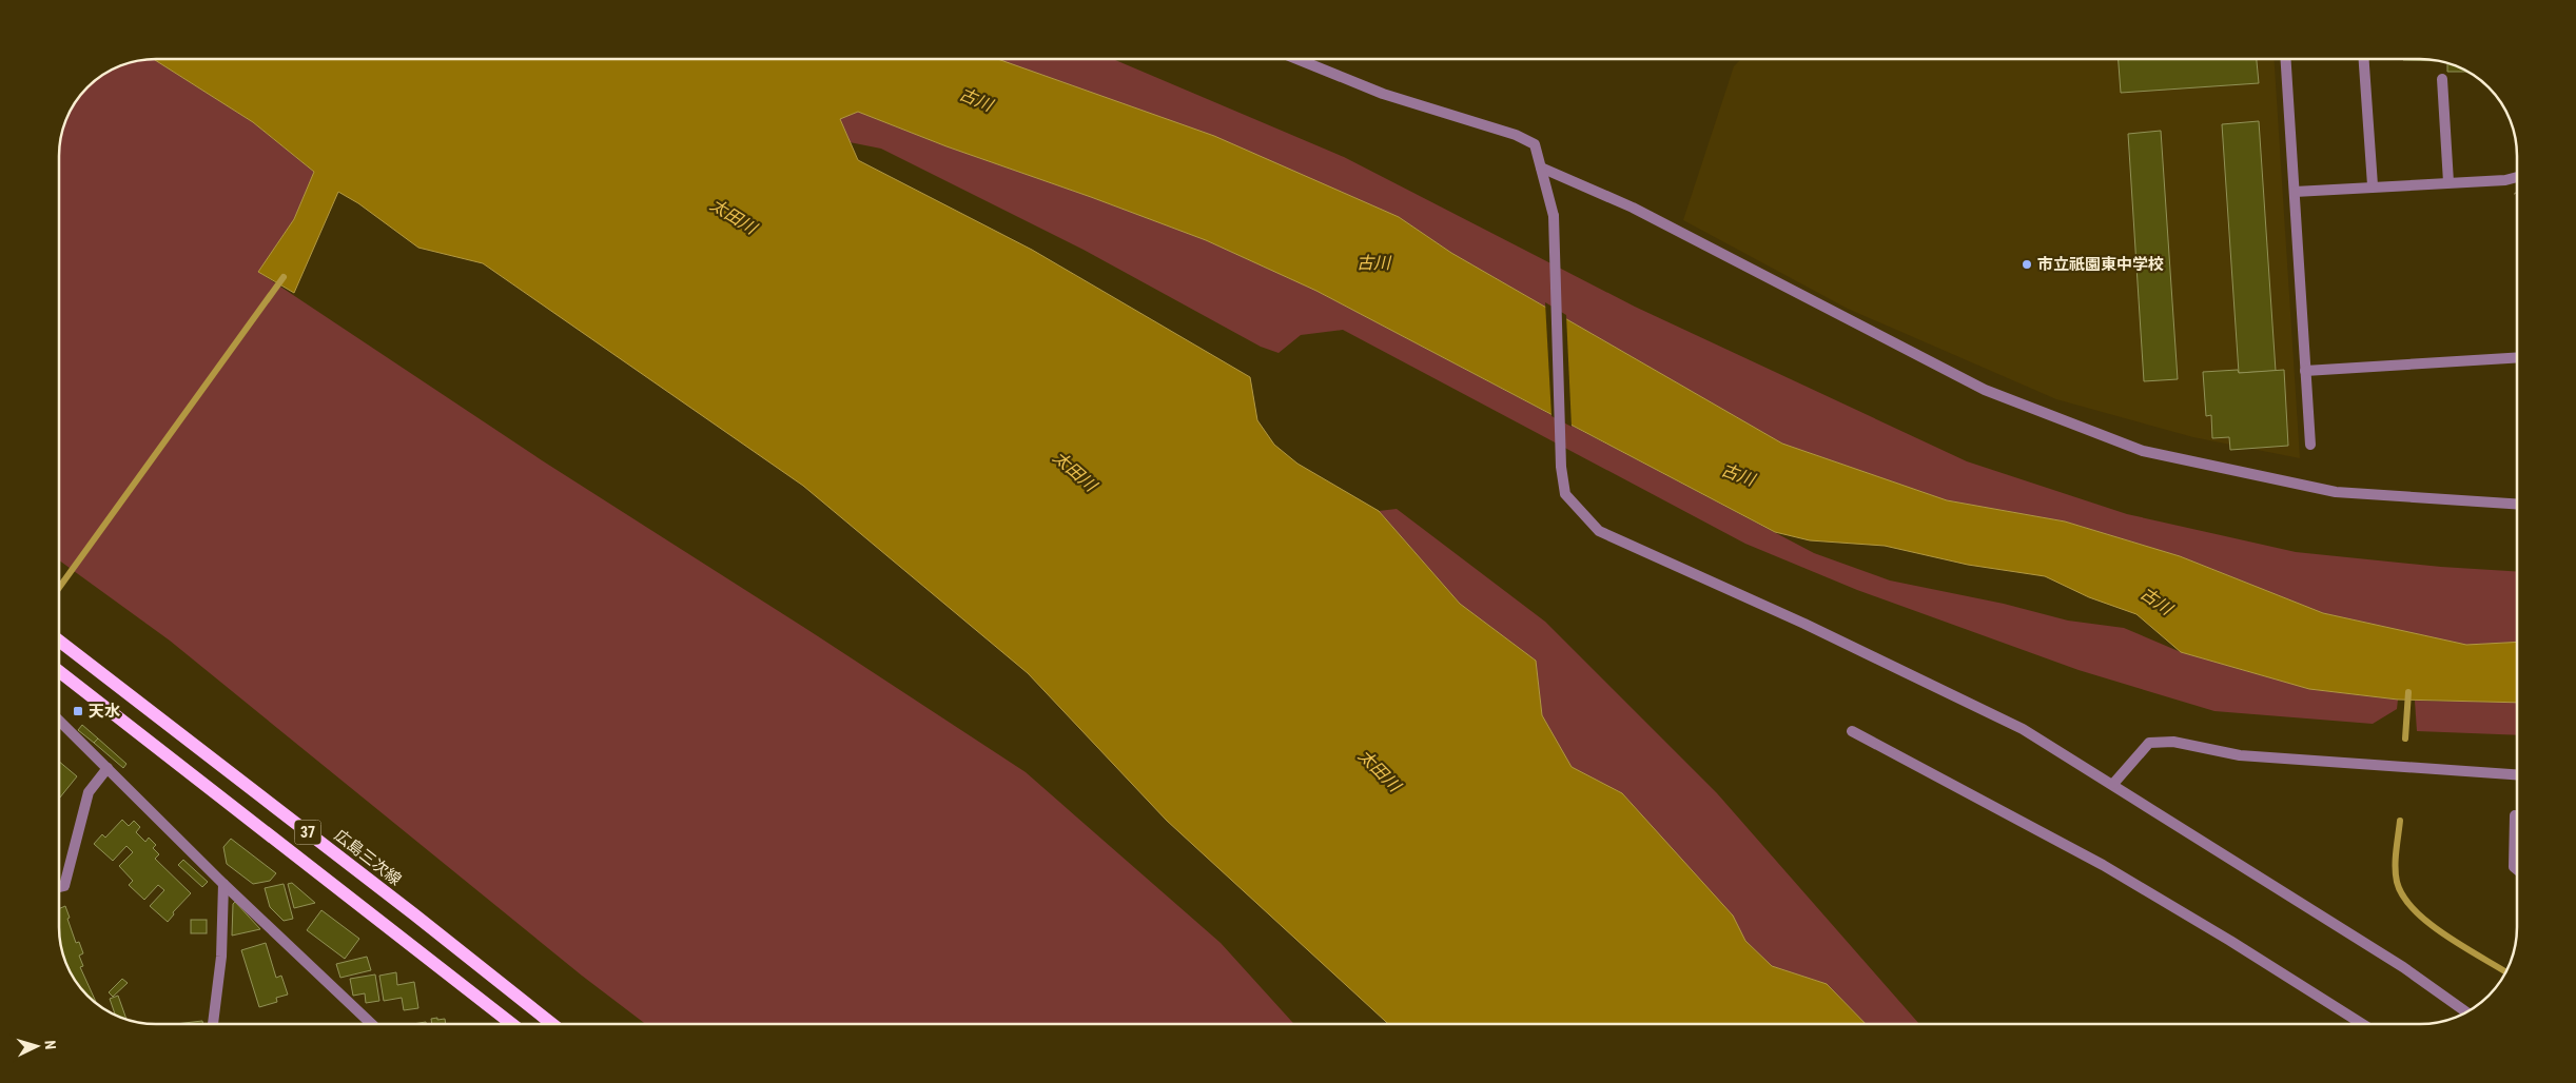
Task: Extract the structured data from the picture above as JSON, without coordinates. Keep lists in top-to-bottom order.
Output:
{
  "streets": {
    "main road": ["37", "広島三次線"]
  },
  "water": ["古川", "太田川"],
  "places": {
    "other": ["市立祇園東中学校"],
    "transit": ["天水"]
  },
  "north": "right"
}
